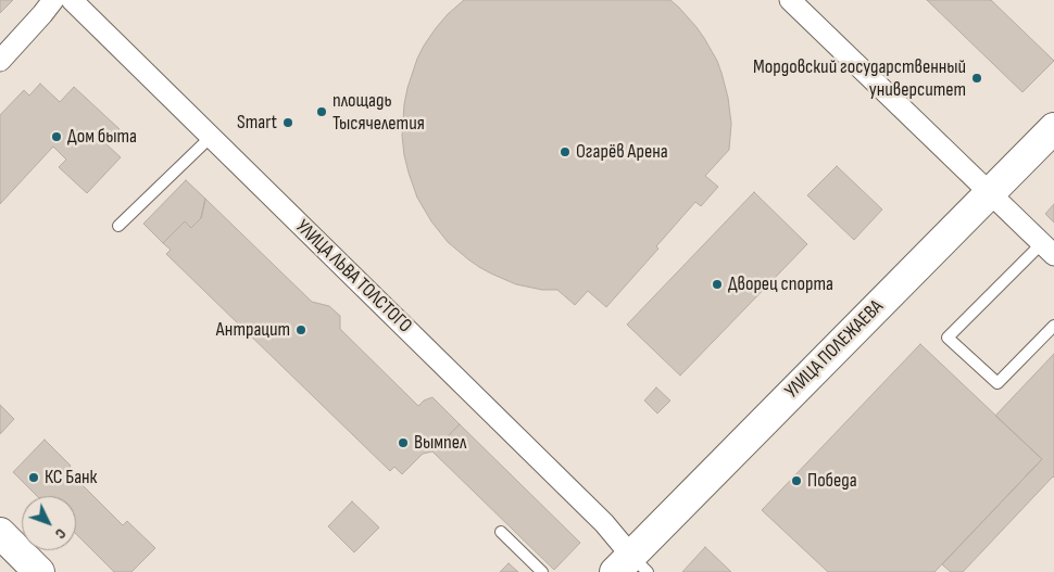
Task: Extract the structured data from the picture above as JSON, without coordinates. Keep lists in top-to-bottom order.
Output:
{
  "streets": {
    "main road": ["УЛИЦА ПОЛЕЖАЕВА"],
    "street": ["УЛИЦА ЛЬВА ТОЛСТОГО"]
  },
  "crossings": [
    ["УЛИЦА ЛЬВА ТОЛСТОГО", "УЛИЦА ПОЛЕЖАЕВА"]
  ],
  "places": [
    "Мордовский государственный университет",
    "площадь Тысячелетия",
    "Smart",
    "Дом быта",
    "Огарёв Арена",
    "Дворец cпорта",
    "Антрацит",
    "Вымпел",
    "КС Банк",
    "Победа"
  ],
  "north": "bottom right"
}
